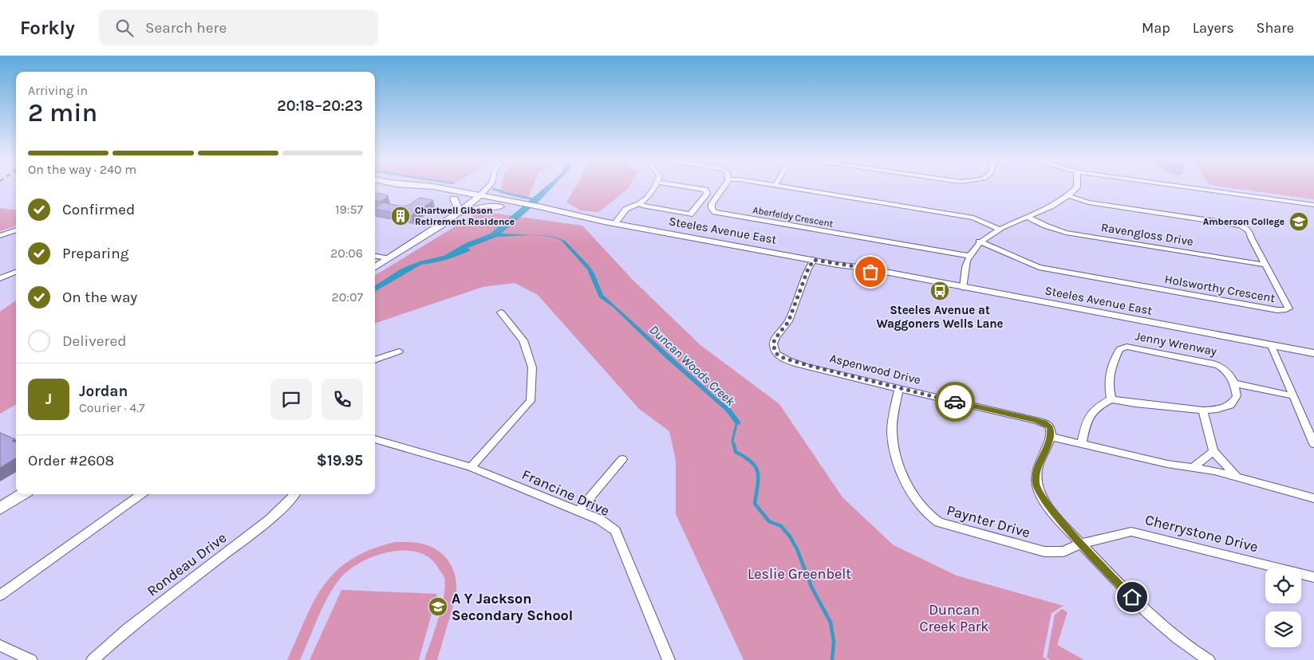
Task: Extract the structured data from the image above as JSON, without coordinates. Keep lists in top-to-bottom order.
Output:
{
  "streets": {
    "main road": ["Steeles Avenue East"],
    "street": [
      "Aberfeldy Crescent",
      "Ravengloss Drive",
      "Holsworthy Crescent",
      "Jenny Wrenway",
      "Aspenwood Drive",
      "Francine Drive",
      "Paynter Drive",
      "Cherrystone Drive",
      "Rondeau Drive"
    ]
  },
  "crossings": [
    ["Steeles Avenue East", "Aspenwood Drive"],
    ["Ravengloss Drive", "Holsworthy Crescent"],
    ["Aspenwood Drive", "Paynter Drive"],
    ["Paynter Drive", "Cherrystone Drive"]
  ],
  "water": ["Duncan Woods Creek"],
  "parks": ["Leslie Greenbelt", "Duncan Creek Park"],
  "places": {
    "building": ["Chartwell Gibson Retirement Residence"],
    "school or university": ["Amberson College", "A Y Jackson Secondary School"],
    "bus stop": ["Steeles Avenue at Waggoners Wells Lane"]
  },
  "page": {
    "header": "Forkly",
    "search": "Search here",
    "nav": ["Map", "Layers", "Share"],
    "heading": ["2 min", "Arriving in", "20:18–20:23"],
    "panel": [
      "Jordan",
      "Courier · 4.7",
      "Order #2608",
      "$19.95"
    ],
    "bar": "On the way · 240 m",
    "list": [
      ["Confirmed", "19:57"],
      ["Preparing", "20:06"],
      ["On the way", "20:07"],
      "Delivered"
    ],
    "round": "J"
  }
}
